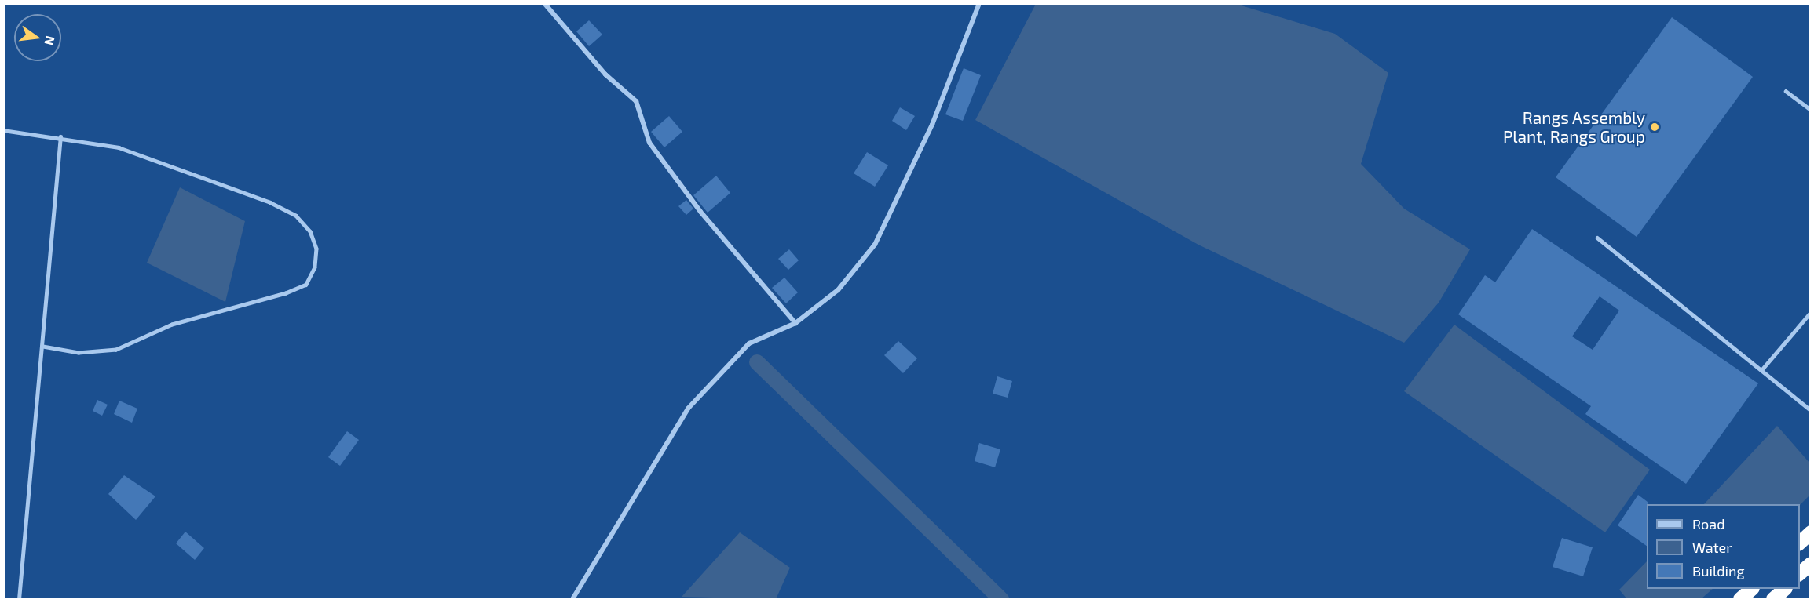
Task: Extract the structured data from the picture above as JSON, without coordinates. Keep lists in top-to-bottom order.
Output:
{
  "places": ["Rangs Assembly Plant, Rangs Group"],
  "legend": ["Road", "Water", "Building"],
  "north": "right"
}
